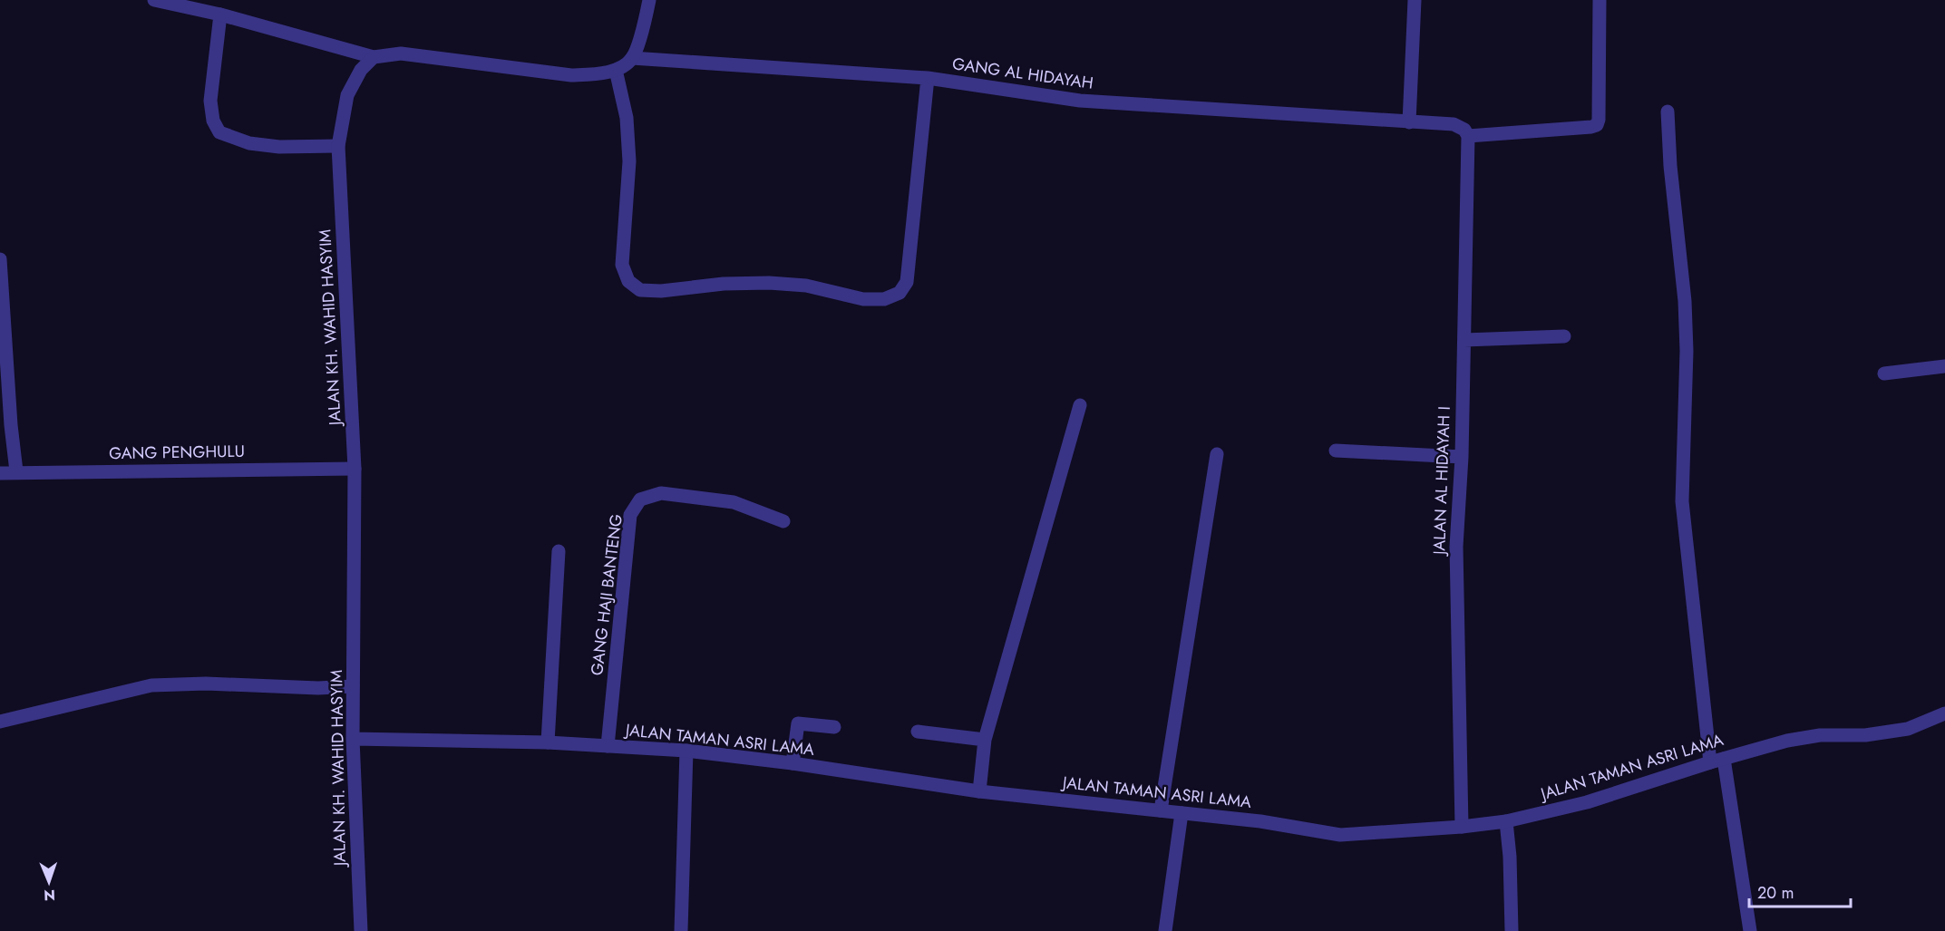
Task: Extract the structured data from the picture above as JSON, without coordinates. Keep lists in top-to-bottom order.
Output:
{
  "streets": {
    "street": [
      "GANG AL HIDAYAH",
      "JALAN KH. WAHID HASYIM",
      "GANG PENGHULU",
      "JALAN AL HIDAYAH I",
      "GANG HAJI BANTENG",
      "JALAN TAMAN ASRI LAMA"
    ]
  },
  "crossings": [
    ["GANG AL HIDAYAH", "JALAN AL HIDAYAH I"],
    ["JALAN KH. WAHID HASYIM", "GANG PENGHULU"],
    ["JALAN KH. WAHID HASYIM", "JALAN TAMAN ASRI LAMA"],
    ["JALAN AL HIDAYAH I", "JALAN TAMAN ASRI LAMA"],
    ["GANG HAJI BANTENG", "JALAN TAMAN ASRI LAMA"]
  ],
  "scale_bar": "20 m",
  "north": "bottom"
}
